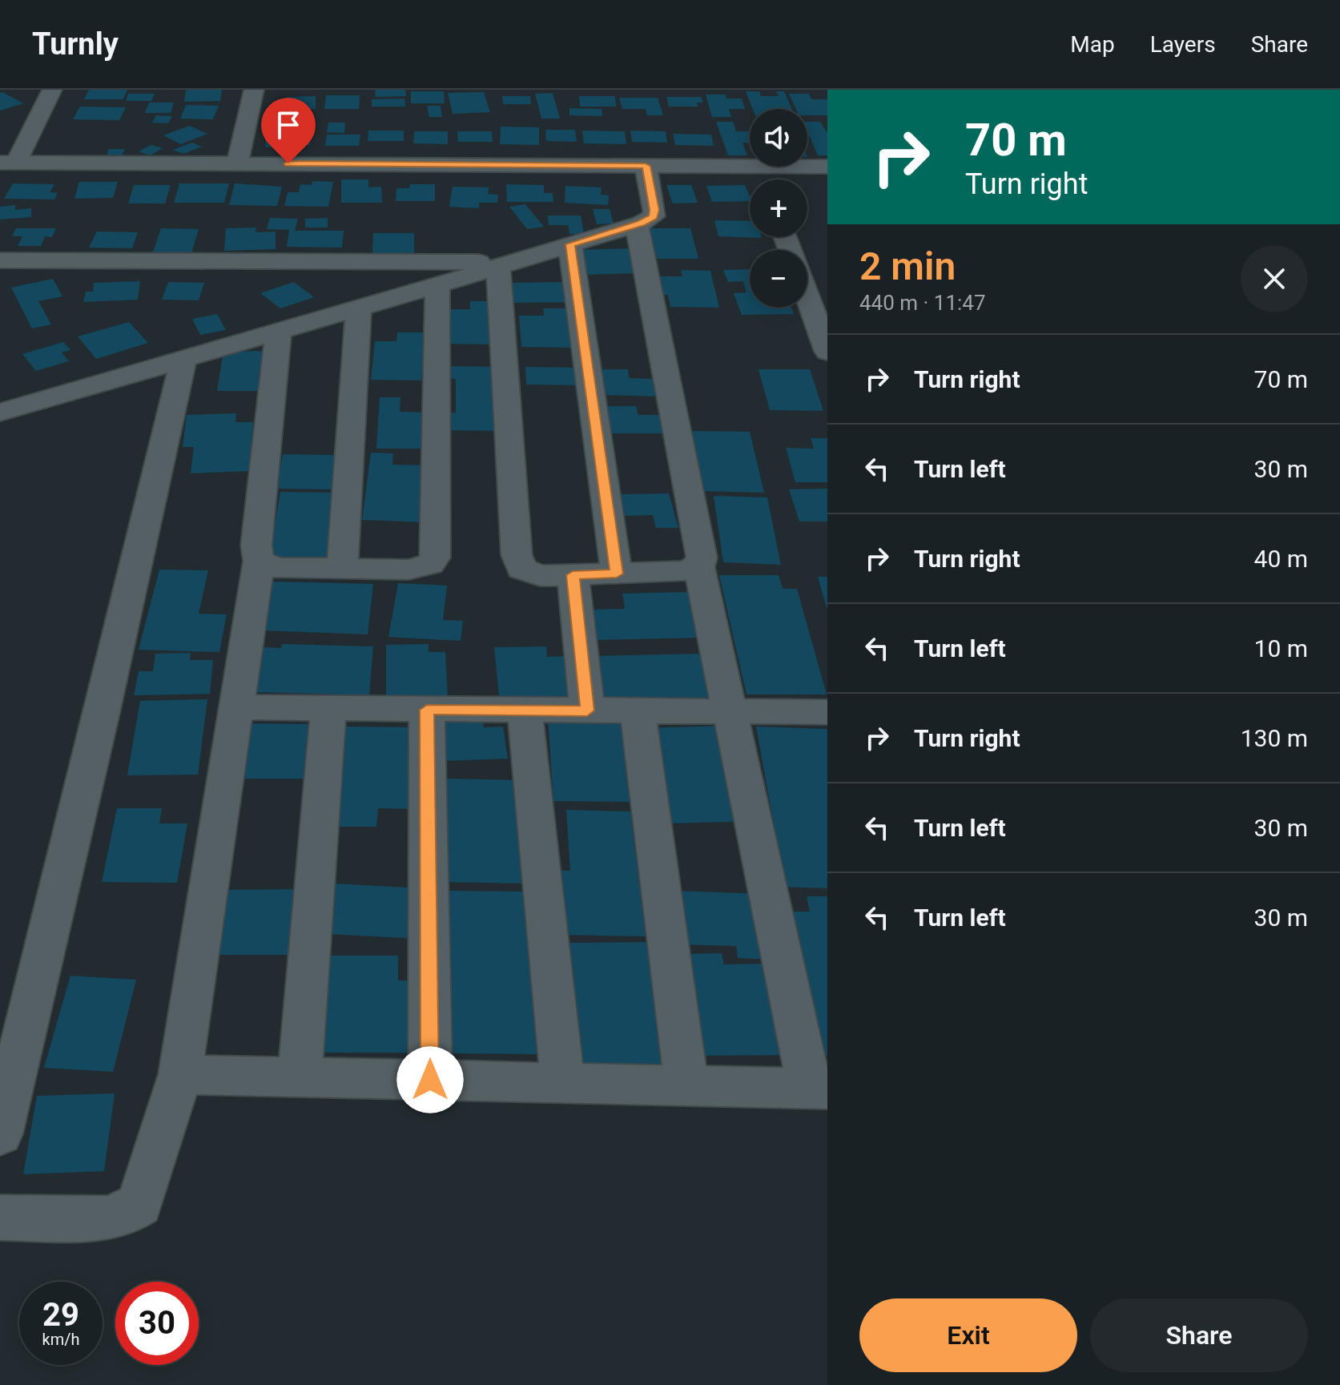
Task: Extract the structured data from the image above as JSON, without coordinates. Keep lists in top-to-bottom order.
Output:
{
  "page": {
    "header": "Turnly",
    "nav": ["Map", "Layers", "Share"],
    "turn": ["70 m", "Turn right"],
    "map_buttons": ["+", "−"],
    "heading": ["2 min", "440 m · 11:47"],
    "list": [
      {
        "name": "Turn right",
        "value": "70 m"
      },
      {
        "name": "Turn left",
        "value": "30 m"
      },
      {
        "name": "Turn right",
        "value": "40 m"
      },
      {
        "name": "Turn left",
        "value": "10 m"
      },
      {
        "name": "Turn right",
        "value": "130 m"
      },
      {
        "name": "Turn left",
        "value": "30 m"
      },
      {
        "name": "Turn left",
        "value": "30 m"
      }
    ],
    "speed": "29 km/h",
    "limit": "30",
    "buttons": ["Exit", "Share"]
  }
}
